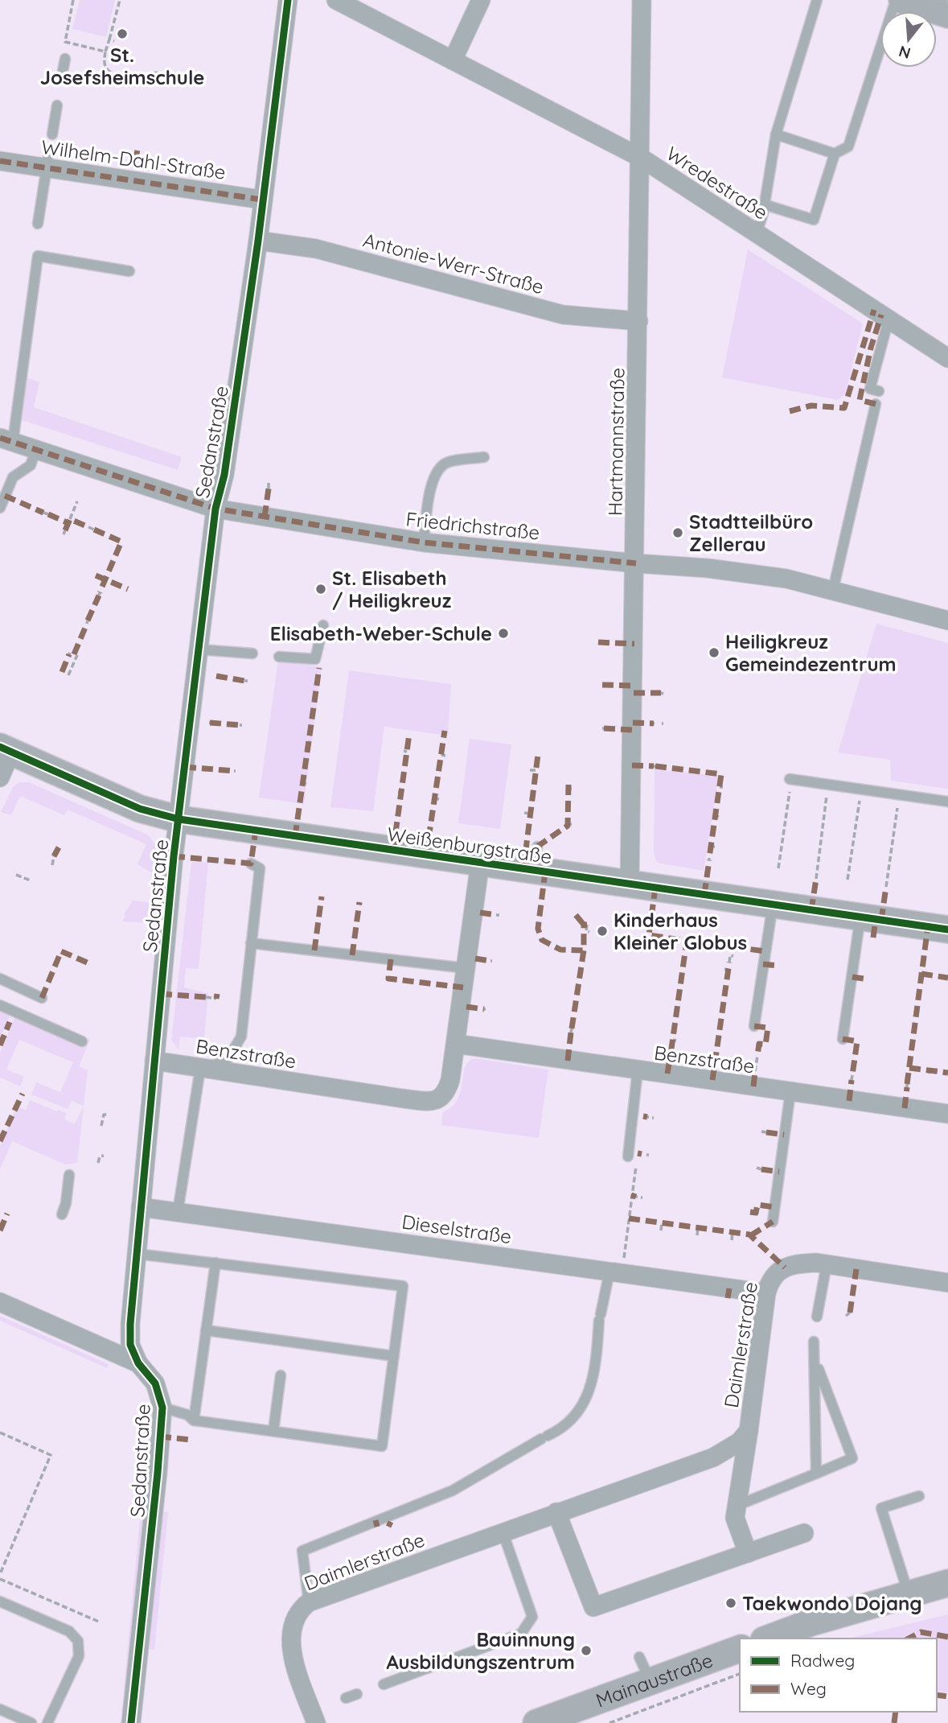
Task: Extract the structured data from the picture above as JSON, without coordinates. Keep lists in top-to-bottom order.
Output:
{
  "streets": {
    "street": [
      "Wilhelm-Dahl-Straße",
      "Wredestraße",
      "Antonie-Werr-Straße",
      "Sedanstraße",
      "Hartmannstraße",
      "Friedrichstraße",
      "Weißenburgstraße",
      "Benzstraße",
      "Dieselstraße",
      "Daimlerstraße",
      "Mainaustraße"
    ]
  },
  "crossings": [
    ["Wilhelm-Dahl-Straße", "Sedanstraße"],
    ["Wredestraße", "Hartmannstraße"],
    ["Antonie-Werr-Straße", "Sedanstraße"],
    ["Antonie-Werr-Straße", "Hartmannstraße"],
    ["Sedanstraße", "Friedrichstraße"],
    ["Sedanstraße", "Weißenburgstraße"],
    ["Sedanstraße", "Benzstraße"],
    ["Sedanstraße", "Dieselstraße"],
    ["Hartmannstraße", "Friedrichstraße"],
    ["Hartmannstraße", "Weißenburgstraße"],
    ["Weißenburgstraße", "Benzstraße"],
    ["Dieselstraße", "Daimlerstraße"]
  ],
  "places": [
    "St. Josefsheimschule",
    "Stadtteilbüro Zellerau",
    "St. Elisabeth / Heiligkreuz",
    "Elisabeth-Weber-Schule",
    "Heiligkreuz Gemeindezentrum",
    "Kinderhaus Kleiner Globus",
    "Taekwondo Dojang",
    "Bauinnung Ausbildungszentrum"
  ],
  "legend": ["Radweg", "Weg"],
  "north": "bottom"
}
